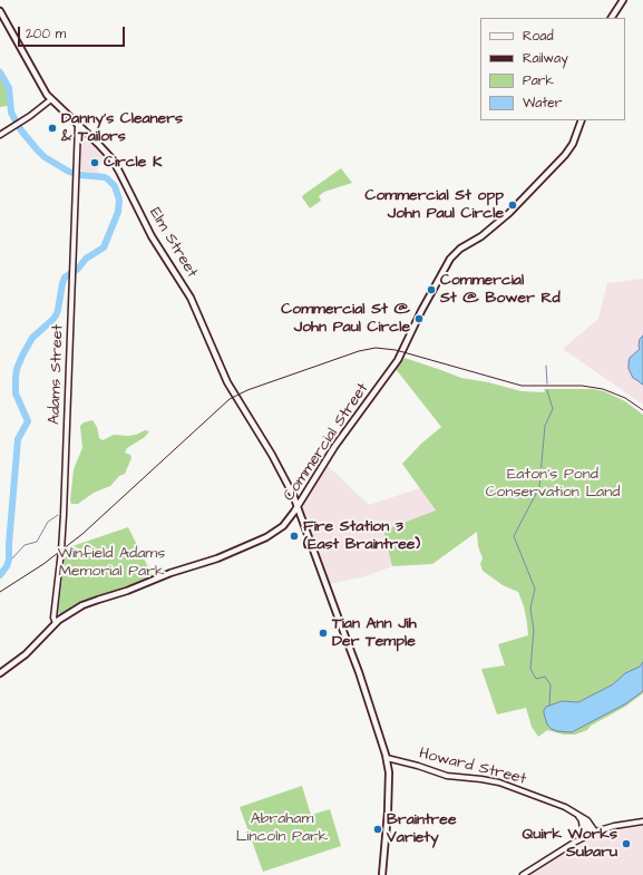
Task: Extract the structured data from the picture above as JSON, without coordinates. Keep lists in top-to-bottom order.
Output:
{
  "streets": {
    "main road": ["Elm Street", "Commercial Street"],
    "street": ["Adams Street", "Howard Street"]
  },
  "crossings": [
    ["Elm Street", "Adams Street"],
    ["Elm Street", "Commercial Street"],
    ["Elm Street", "Howard Street"],
    ["Adams Street", "Commercial Street"]
  ],
  "parks": ["Eaton's Pond Conservation Land", "Winfield Adams Memorial Park", "Abraham Lincoln Park"],
  "places": [
    "Danny's Cleaners & Tailors",
    "Circle K",
    "Commercial St opp John Paul Circle",
    "Commercial St @ Bower Rd",
    "Commercial St @ John Paul Circle",
    "Fire Station 3 (East Braintree)",
    "Tian Ann Jih Der Temple",
    "Braintree Variety",
    "Quirk Works Subaru"
  ],
  "legend": [
    "Road",
    "Railway",
    "Park",
    "Water"
  ],
  "scale_bar": "200 m"
}
